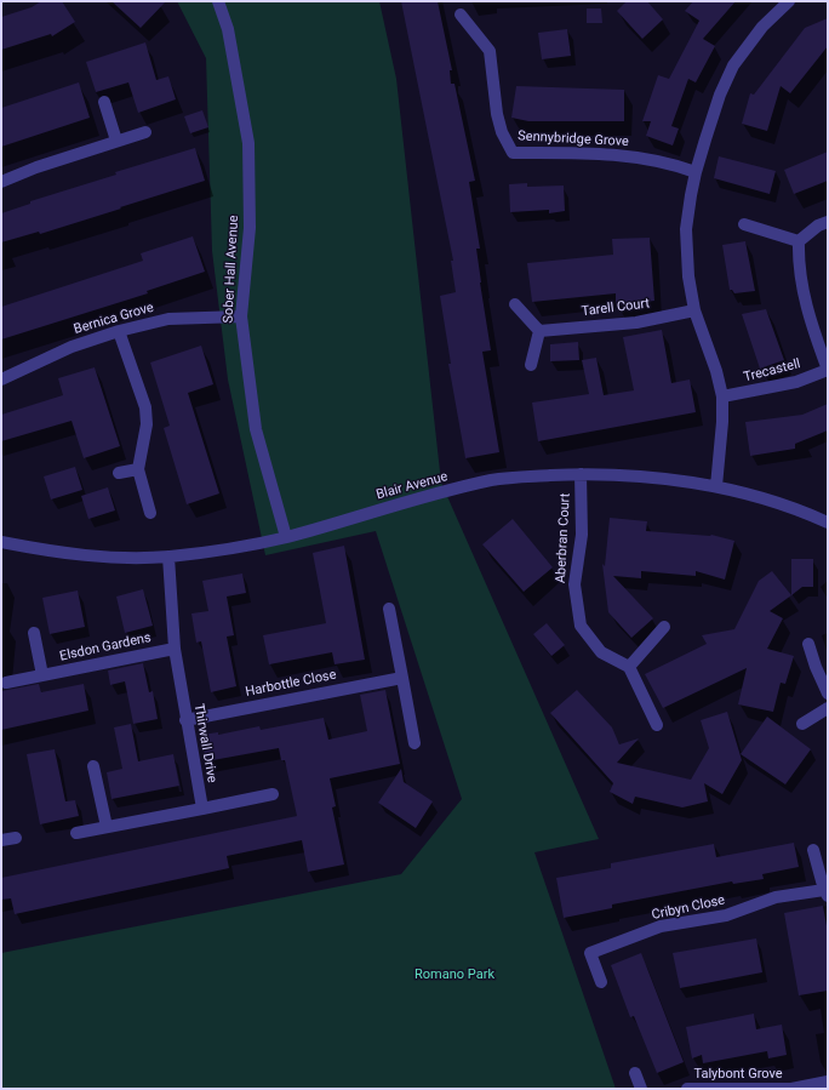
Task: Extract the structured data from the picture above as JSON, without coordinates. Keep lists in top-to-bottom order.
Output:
{
  "streets": {
    "street": [
      "Sennybridge Grove",
      "Sober Hall Avenue",
      "Tarell Court",
      "Bernica Grove",
      "Trecastell",
      "Blair Avenue",
      "Aberbran Court",
      "Elsdon Gardens",
      "Harbottle Close",
      "Thirwall Drive",
      "Cribyn Close",
      "Talybont Grove"
    ]
  },
  "crossings": [
    ["Sober Hall Avenue", "Bernica Grove"],
    ["Sober Hall Avenue", "Blair Avenue"],
    ["Blair Avenue", "Aberbran Court"],
    ["Blair Avenue", "Thirwall Drive"],
    ["Elsdon Gardens", "Thirwall Drive"],
    ["Harbottle Close", "Thirwall Drive"]
  ],
  "parks": ["Romano Park"]
}
